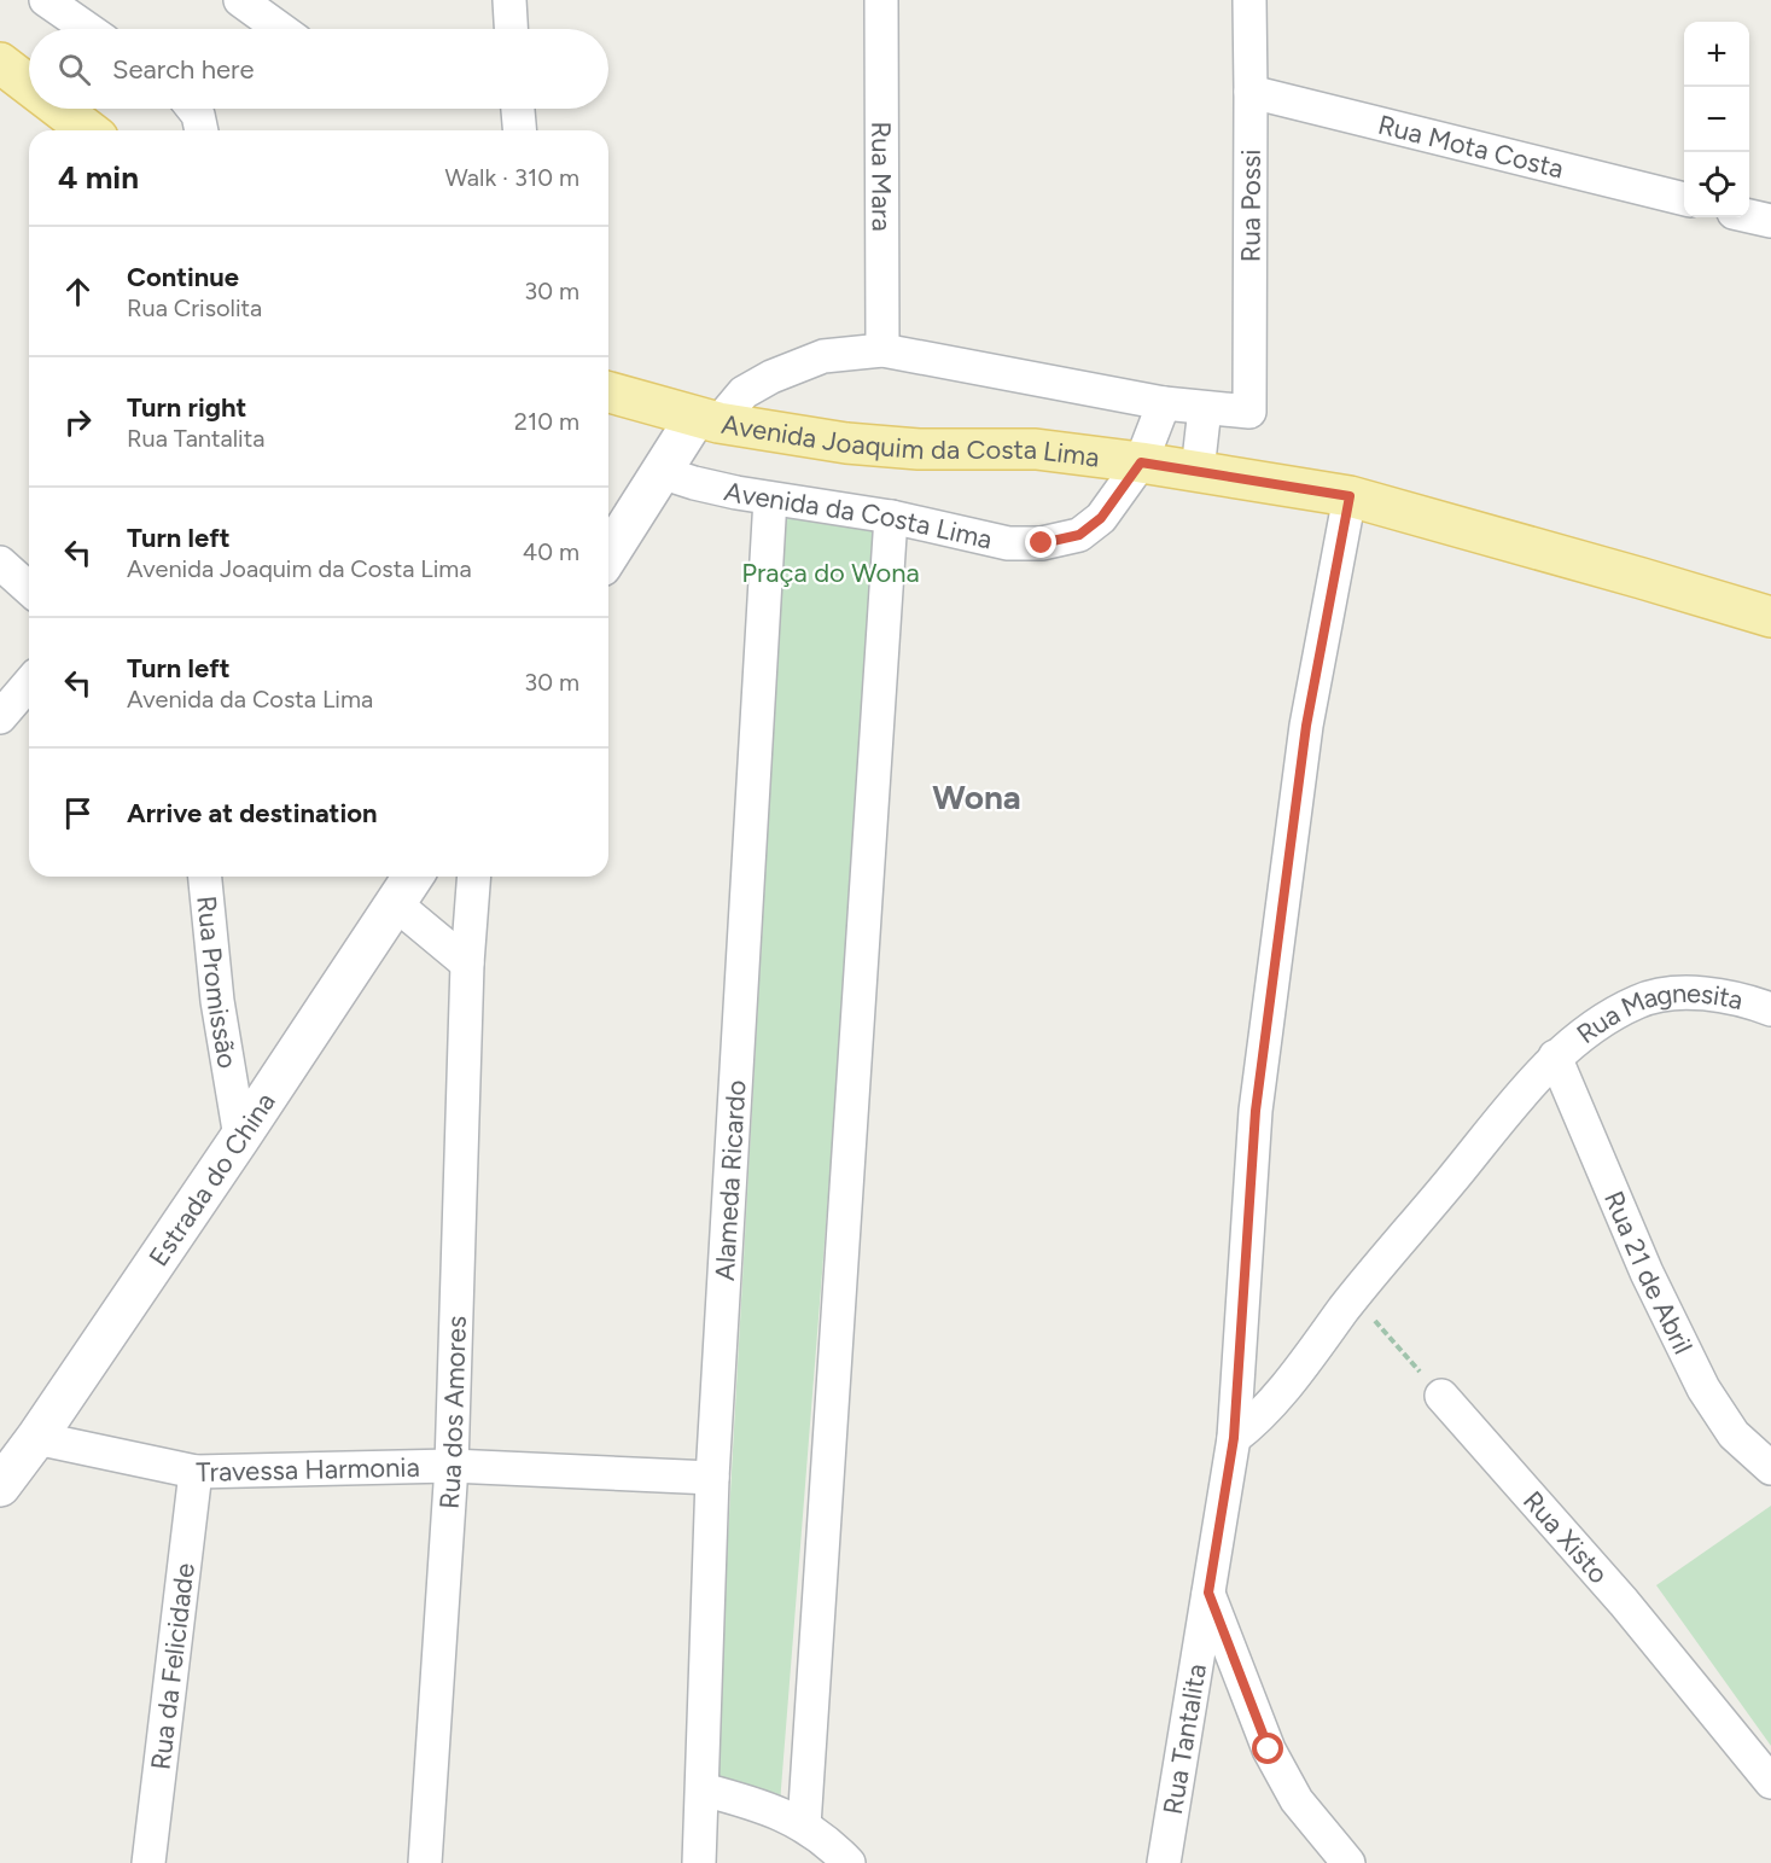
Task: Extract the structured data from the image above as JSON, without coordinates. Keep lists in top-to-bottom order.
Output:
{
  "streets": {
    "main road": ["Avenida Joaquim da Costa Lima", "Estrada do China"],
    "street": [
      "Rua Mota Costa",
      "Rua Mara",
      "Rua Possi",
      "Avenida da Costa Lima",
      "Rua Promissão",
      "Rua Magnesita",
      "Alameda Ricardo",
      "Rua 21 de Abril",
      "Rua dos Amores",
      "Travessa Harmonia",
      "Rua Xisto",
      "Rua da Felicidade",
      "Rua Tantalita"
    ]
  },
  "crossings": [
    ["Rua Mota Costa", "Rua Possi"],
    ["Avenida Joaquim da Costa Lima", "Avenida da Costa Lima"],
    ["Avenida Joaquim da Costa Lima", "Rua Tantalita"],
    ["Avenida da Costa Lima", "Alameda Ricardo"],
    ["Rua Promissão", "Estrada do China"],
    ["Rua Magnesita", "Rua 21 de Abril"],
    ["Rua Magnesita", "Rua Tantalita"],
    ["Estrada do China", "Travessa Harmonia"],
    ["Alameda Ricardo", "Travessa Harmonia"],
    ["Rua dos Amores", "Travessa Harmonia"],
    ["Travessa Harmonia", "Rua da Felicidade"]
  ],
  "districts": ["Wona"],
  "parks": ["Praça do Wona"],
  "page": {
    "map_buttons": ["+", "−"],
    "search": "Search here",
    "heading": ["4 min", "Walk · 310 m"],
    "list": [
      ["Continue", "Rua Crisolita", "30 m"],
      ["Turn right", "Rua Tantalita", "210 m"],
      ["Turn left", "Avenida Joaquim da Costa Lima", "40 m"],
      ["Turn left", "Avenida da Costa Lima", "30 m"],
      "Arrive at destination"
    ]
  }
}
